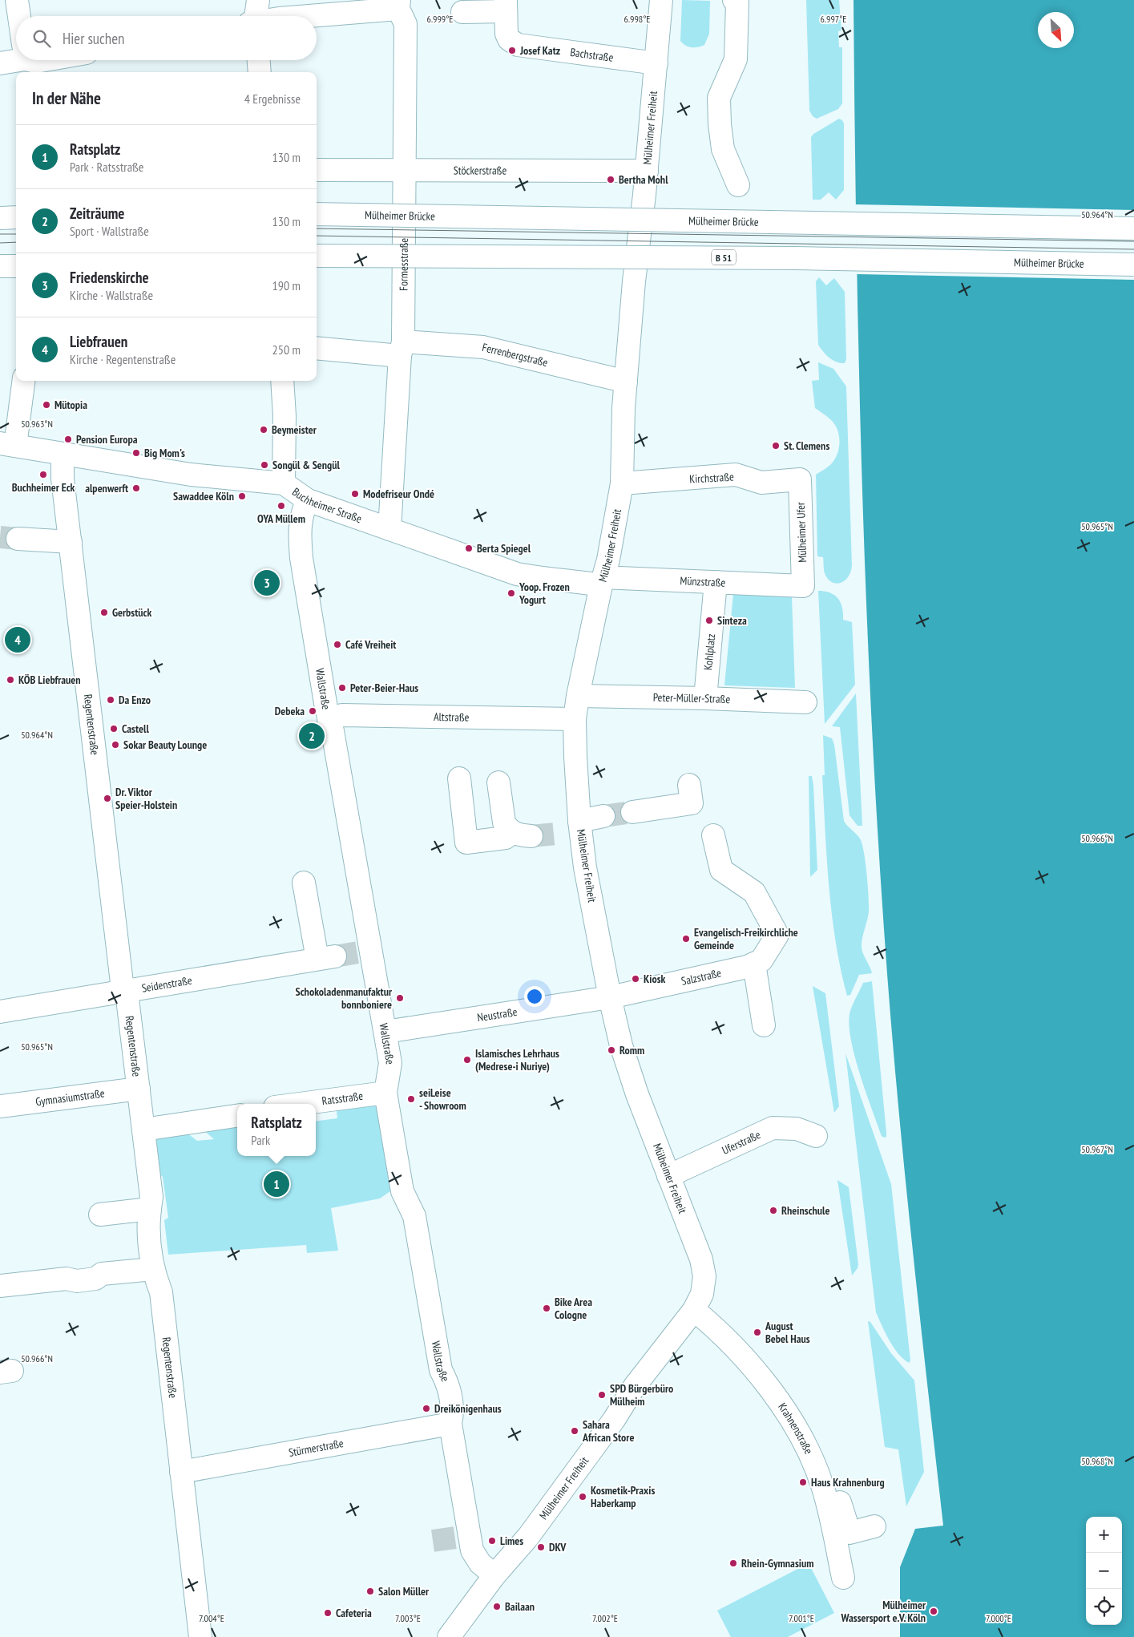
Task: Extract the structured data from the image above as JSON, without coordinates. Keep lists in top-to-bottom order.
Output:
{
  "streets": {
    "street": [
      "Bachstraße",
      "Mülheimer Freiheit",
      "Stöckerstraße",
      "Mülheimer Brücke",
      "B 51",
      "Formesstraße",
      "Ferrenbergstraße",
      "Kirchstraße",
      "Buchheimer Straße",
      "Mülheimer Ufer",
      "Münzstraße",
      "Kohlplatz",
      "Wallstraße",
      "Peter-Müller-Straße",
      "Altstraße",
      "Regentenstraße",
      "Salzstraße",
      "Seidenstraße",
      "Neustraße",
      "Gymnasiumstraße",
      "Ratsstraße",
      "Uferstraße",
      "Krahnenstraße",
      "Stürmerstraße"
    ]
  },
  "crossings": [
    ["Bachstraße", "Mülheimer Freiheit"],
    ["Mülheimer Freiheit", "Stöckerstraße"],
    ["Mülheimer Freiheit", "Ferrenbergstraße"],
    ["Mülheimer Freiheit", "Kirchstraße"],
    ["Mülheimer Freiheit", "Buchheimer Straße"],
    ["Mülheimer Freiheit", "Münzstraße"],
    ["Mülheimer Freiheit", "Wallstraße"],
    ["Mülheimer Freiheit", "Peter-Müller-Straße"],
    ["Mülheimer Freiheit", "Altstraße"],
    ["Mülheimer Freiheit", "Salzstraße"],
    ["Mülheimer Freiheit", "Neustraße"],
    ["Mülheimer Freiheit", "Uferstraße"],
    ["Mülheimer Freiheit", "Krahnenstraße"],
    ["Stöckerstraße", "Formesstraße"],
    ["Formesstraße", "Ferrenbergstraße"],
    ["Formesstraße", "Buchheimer Straße"],
    ["Kirchstraße", "Mülheimer Ufer"],
    ["Buchheimer Straße", "Münzstraße"],
    ["Buchheimer Straße", "Wallstraße"],
    ["Buchheimer Straße", "Regentenstraße"],
    ["Mülheimer Ufer", "Münzstraße"],
    ["Münzstraße", "Kohlplatz"],
    ["Kohlplatz", "Peter-Müller-Straße"],
    ["Wallstraße", "Altstraße"],
    ["Wallstraße", "Neustraße"],
    ["Wallstraße", "Ratsstraße"],
    ["Wallstraße", "Stürmerstraße"],
    ["Regentenstraße", "Seidenstraße"],
    ["Regentenstraße", "Gymnasiumstraße"],
    ["Regentenstraße", "Stürmerstraße"],
    ["Salzstraße", "Neustraße"]
  ],
  "places": [
    "Josef Katz",
    "Bertha Mohl",
    "Mütopia",
    "Beymeister",
    "Pension Europa",
    "St. Clemens",
    "Big Mom's",
    "Songül & Sengül",
    "Buchheimer Eck",
    "alpenwerft",
    "Modefriseur Ondé",
    "Sawaddee Köln",
    "OYA Müllem",
    "Berta Spiegel",
    "Yoop. Frozen Yogurt",
    "Gerbstück",
    "Sinteza",
    "Café Vreiheit",
    "KÖB Liebfrauen",
    "Peter-Beier-Haus",
    "Da Enzo",
    "Debeka",
    "Castell",
    "Sokar Beauty Lounge",
    "Dr. Viktor Speier-Holstein",
    "Evangelisch-Freikirchliche Gemeinde",
    "Kiosk",
    "Schokoladenmanufaktur bonnboniere",
    "Romm",
    "Islamisches Lehrhaus (Medrese-i Nuriye)",
    "seiLeise - Showroom",
    "Rheinschule",
    "Bike Area Cologne",
    "August Bebel Haus",
    "SPD Bürgerbüro Mülheim",
    "Dreikönigenhaus",
    "Sahara African Store",
    "Haus Krahnenburg",
    "Kosmetik-Praxis Haberkamp",
    "Limes",
    "DKV",
    "Rhein-Gymnasium",
    "Salon Müller",
    "Bailaan",
    "Mülheimer Wassersport e.V. Köln",
    "Cafeteria"
  ],
  "north": "bottom right",
  "page": {
    "search": "Hier suchen",
    "heading": ["In der Nähe", "4 Ergebnisse"],
    "list": [
      {
        "mark": "1",
        "name": "Ratsplatz",
        "note": "Park · Ratsstraße",
        "value": "130 m"
      },
      {
        "mark": "2",
        "name": "Zeiträume",
        "note": "Sport · Wallstraße",
        "value": "130 m"
      },
      {
        "mark": "3",
        "name": "Friedenskirche",
        "note": "Kirche · Wallstraße",
        "value": "190 m"
      },
      {
        "mark": "4",
        "name": "Liebfrauen",
        "note": "Kirche · Regentenstraße",
        "value": "250 m"
      }
    ],
    "pins": [
      "3",
      "4",
      "2",
      "1"
    ],
    "popup": ["Ratsplatz", "Park"],
    "map_buttons": ["+", "−"]
  },
  "coordinates": [
    "6.999°E",
    "6.998°E",
    "6.997°E",
    "50.964°N",
    "50.963°N",
    "50.965°N",
    "50.966°N",
    "50.967°N",
    "50.968°N",
    "7.004°E",
    "7.003°E",
    "7.002°E",
    "7.001°E",
    "7.000°E"
  ]
}
